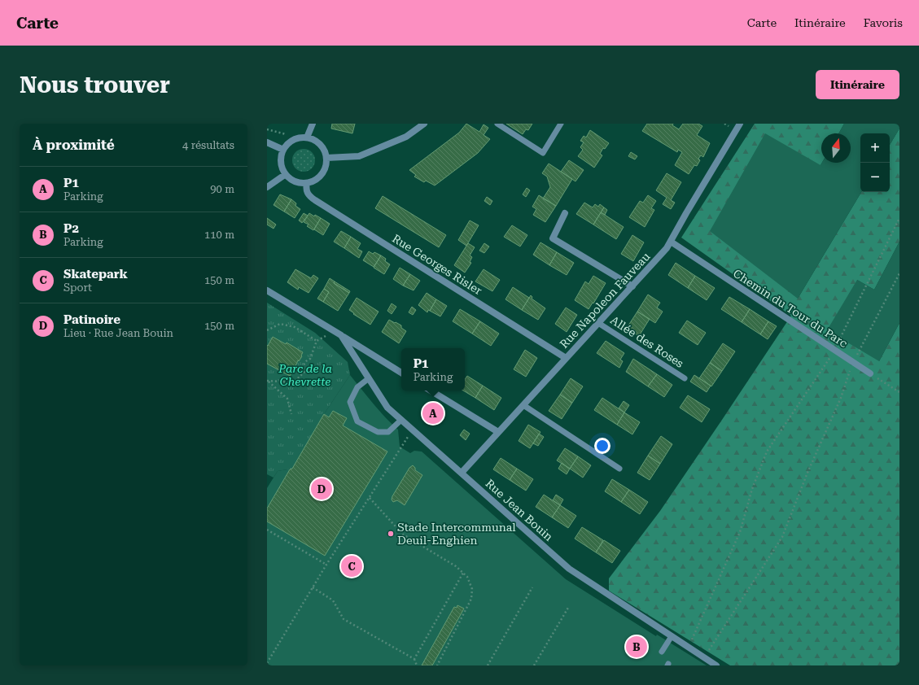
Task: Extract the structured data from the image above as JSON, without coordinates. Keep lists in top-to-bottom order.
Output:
{
  "streets": {
    "street": [
      "Rue Georges Risler",
      "Rue Napoleon Fauveau",
      "Chemin du Tour du Parc",
      "Rue Jean Bouin"
    ],
    "lane": ["Allée des Roses"]
  },
  "crossings": [
    ["Rue Georges Risler", "Rue Napoleon Fauveau"],
    ["Rue Napoleon Fauveau", "Chemin du Tour du Parc"],
    ["Rue Napoleon Fauveau", "Allée des Roses"],
    ["Rue Napoleon Fauveau", "Rue Jean Bouin"]
  ],
  "parks": ["Parc de la Chevrette"],
  "places": ["Stade Intercommunal Deuil-Enghien"],
  "north": "top",
  "page": {
    "header": "Carte",
    "nav": ["Carte", "Itinéraire", "Favoris"],
    "buttons": "Itinéraire",
    "title": "Nous trouver",
    "heading": ["À proximité", "4 résultats"],
    "map_buttons": ["+", "−"],
    "list": [
      {
        "mark": "A",
        "name": "P1",
        "note": "Parking",
        "value": "90 m"
      },
      {
        "mark": "B",
        "name": "P2",
        "note": "Parking",
        "value": "110 m"
      },
      {
        "mark": "C",
        "name": "Skatepark",
        "note": "Sport",
        "value": "150 m"
      },
      {
        "mark": "D",
        "name": "Patinoire",
        "note": "Lieu · Rue Jean Bouin",
        "value": "150 m"
      }
    ],
    "popup": ["P1", "Parking"],
    "pins": [
      "A",
      "D",
      "C",
      "B"
    ]
  }
}
